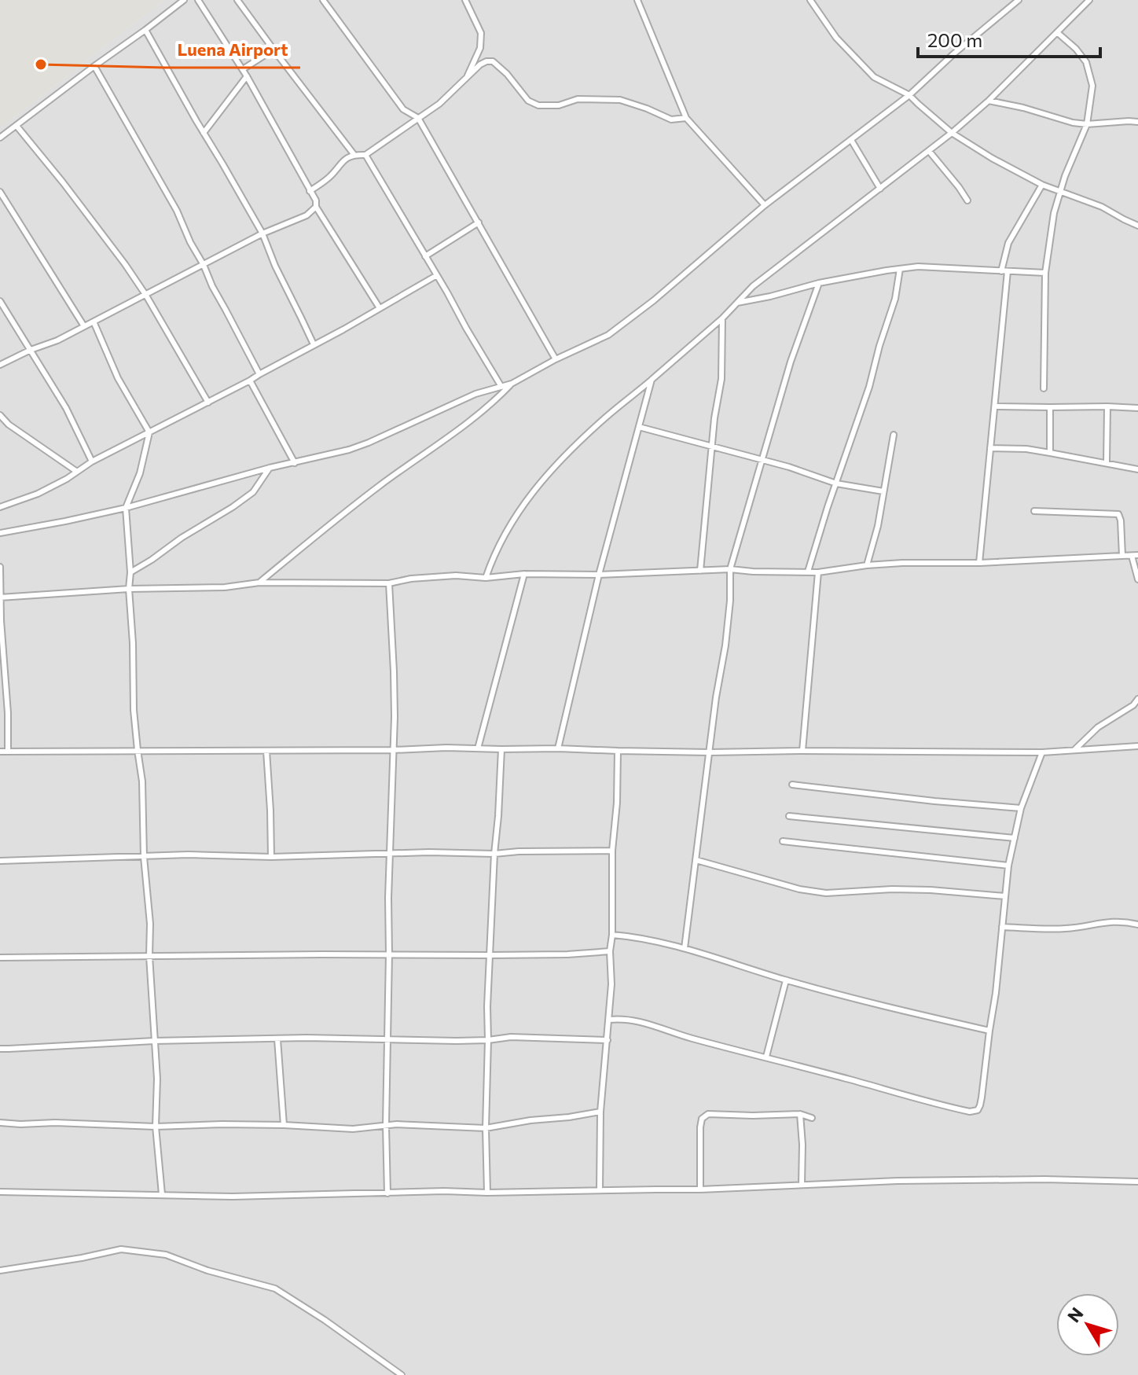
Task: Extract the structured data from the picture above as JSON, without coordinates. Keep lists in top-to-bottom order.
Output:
{
  "places": ["Luena Airport"],
  "scale_bar": "200 m",
  "north": "top left"
}
